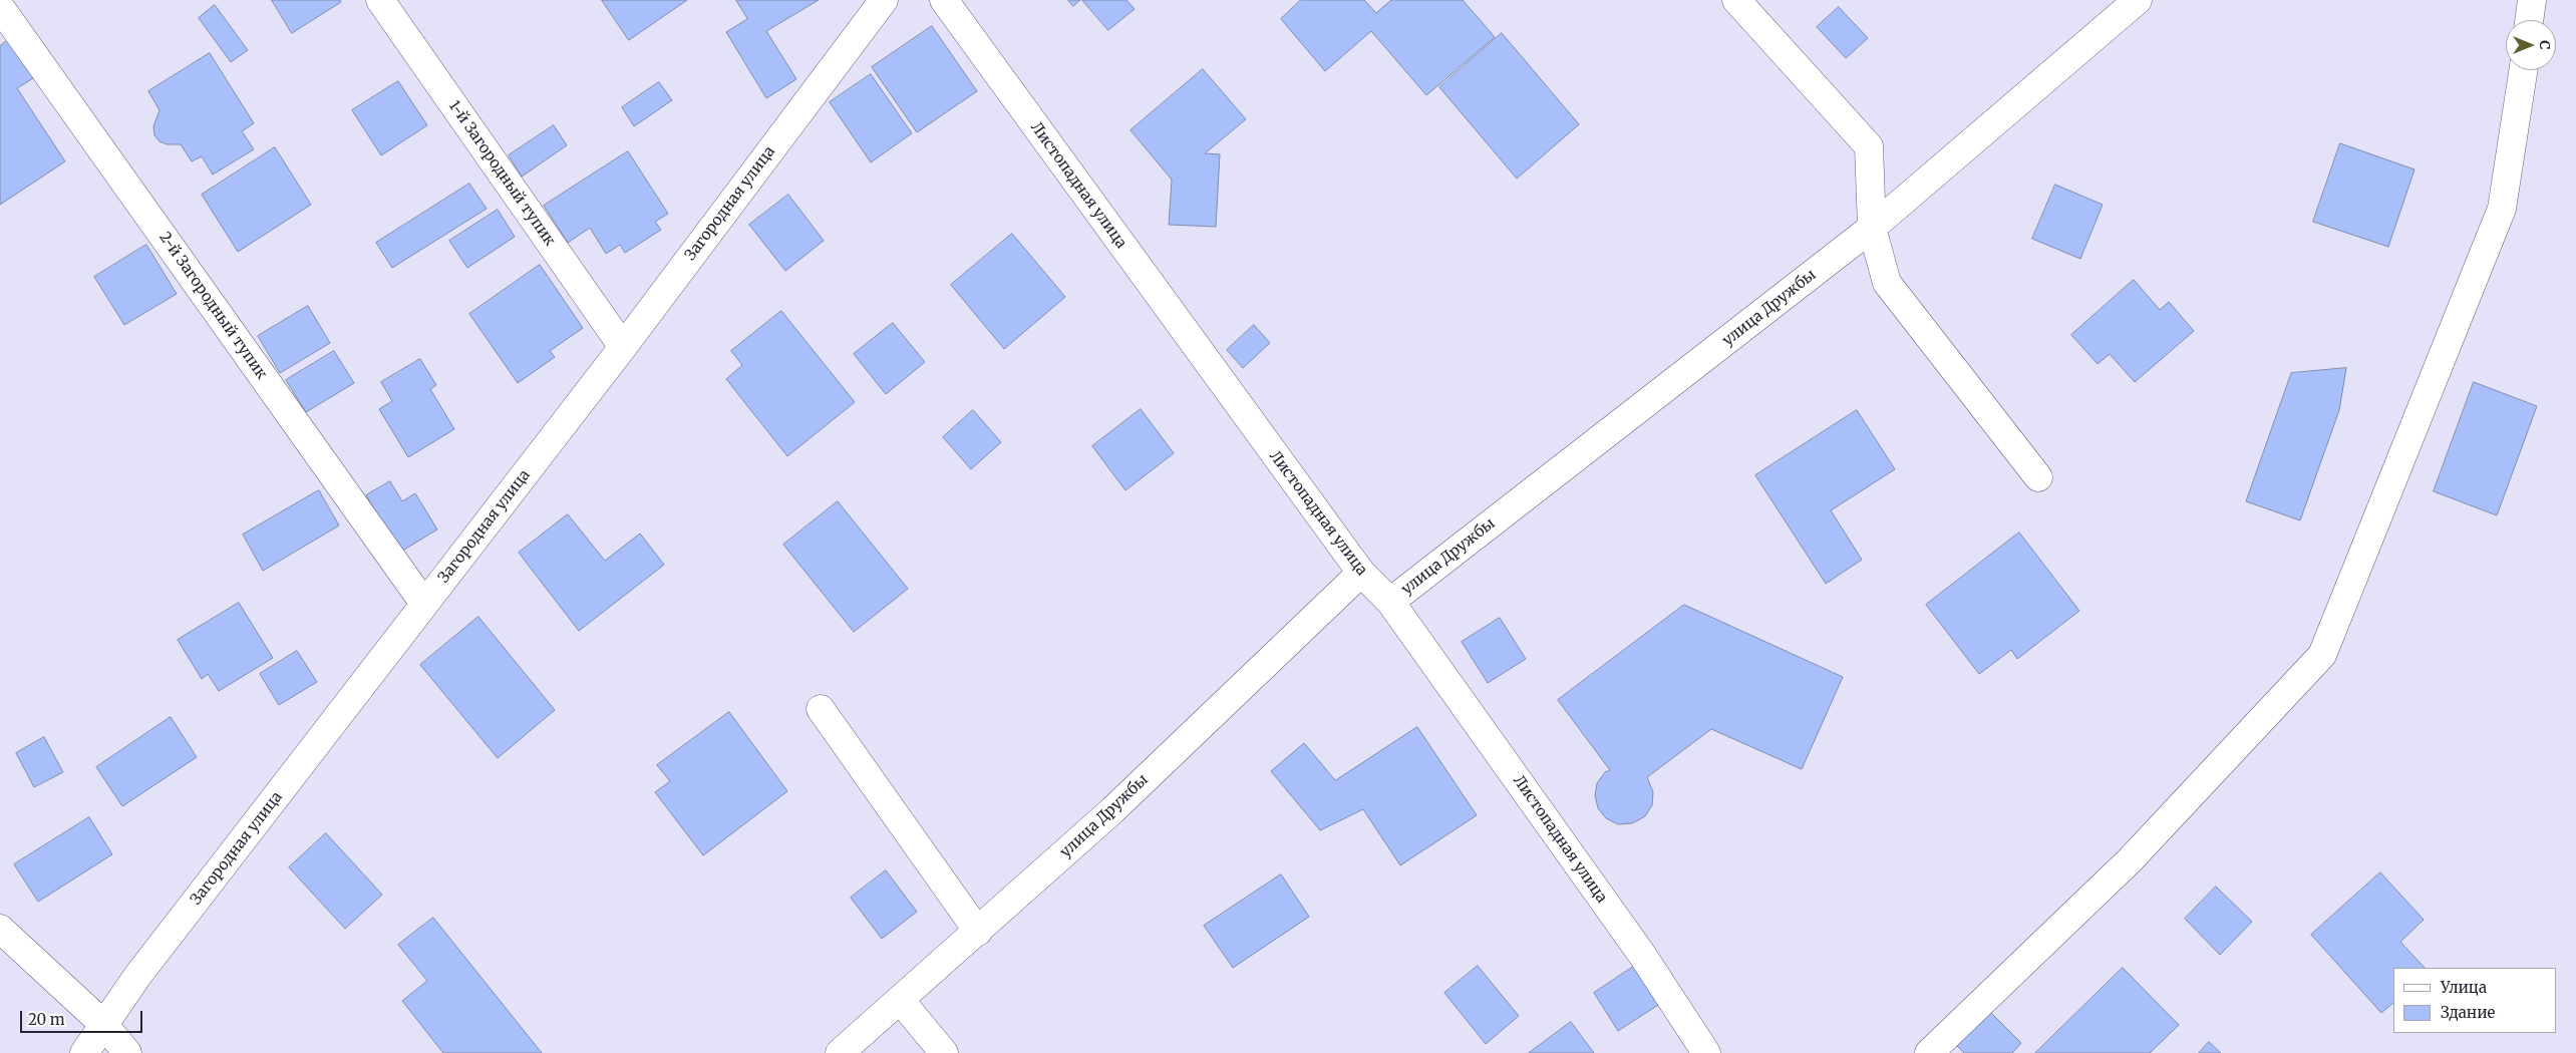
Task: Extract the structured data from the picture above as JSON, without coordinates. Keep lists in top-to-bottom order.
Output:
{
  "streets": {
    "street": [
      "1-й Загородный тупик",
      "Листопадная улица",
      "Загородная улица",
      "2-й Загородный тупик",
      "улица Дружбы"
    ]
  },
  "crossings": [
    ["1-й Загородный тупик", "Загородная улица"],
    ["Листопадная улица", "улица Дружбы"],
    ["Загородная улица", "2-й Загородный тупик"]
  ],
  "legend": ["Улица", "Здание"],
  "scale_bar": "20 m",
  "north": "right"
}
